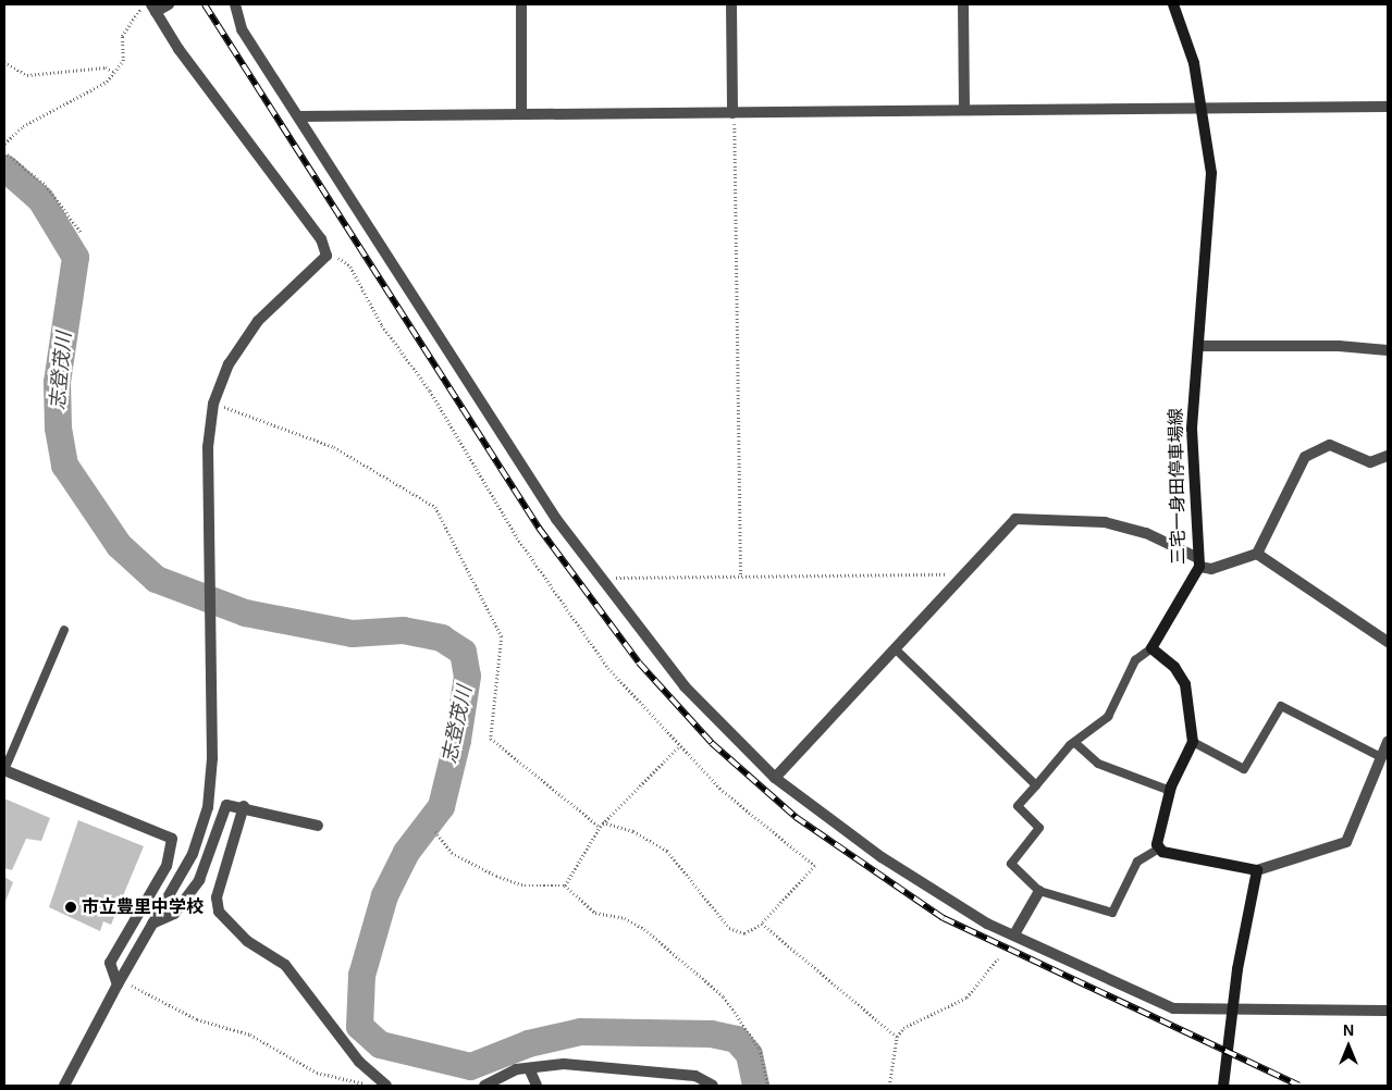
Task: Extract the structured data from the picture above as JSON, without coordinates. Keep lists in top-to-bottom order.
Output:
{
  "streets": {
    "main road": ["三宅一身田停車場線"]
  },
  "water": ["志登茂川"],
  "places": ["市立豊里中学校"],
  "north": "top"
}
